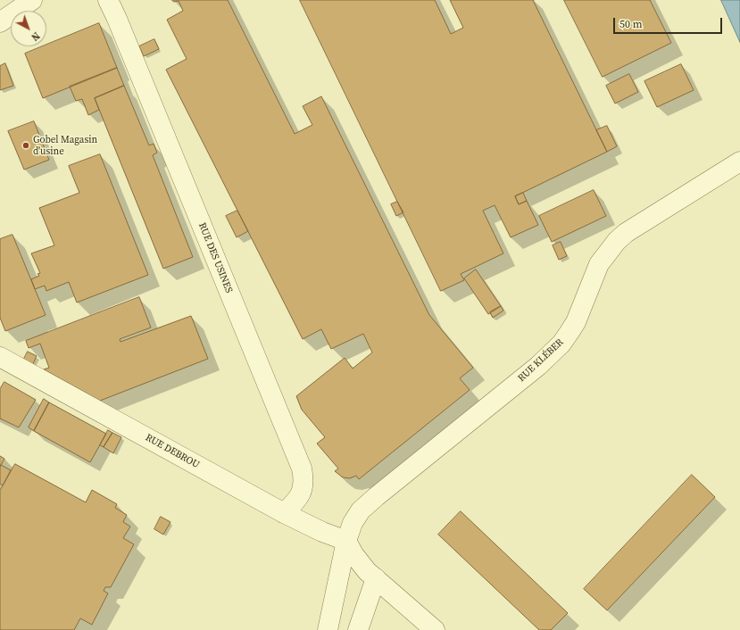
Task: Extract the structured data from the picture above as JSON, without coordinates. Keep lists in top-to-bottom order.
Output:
{
  "streets": {
    "street": ["RUE DES USINES", "RUE KLÉBER", "RUE DEBROU"]
  },
  "crossings": [
    ["RUE DES USINES", "RUE DEBROU"],
    ["RUE KLÉBER", "RUE DEBROU"]
  ],
  "places": ["Gobel Magasin d'usine"],
  "scale_bar": "50 m",
  "north": "bottom right"
}
